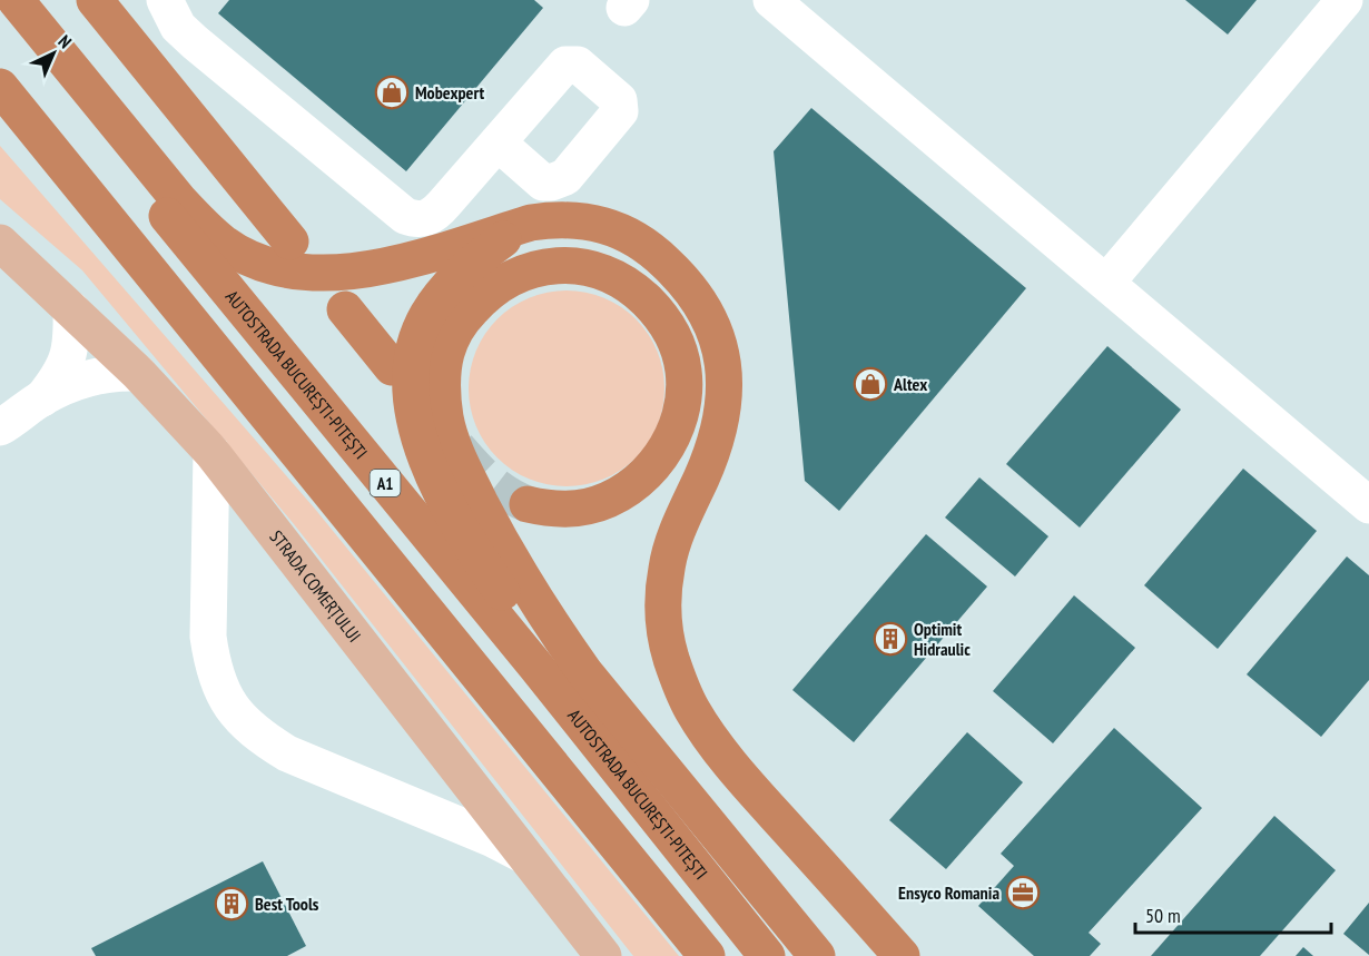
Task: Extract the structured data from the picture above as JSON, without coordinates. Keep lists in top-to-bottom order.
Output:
{
  "streets": {
    "highway": ["AUTOSTRADA BUCUREȘTI-PITEȘTI", "A1"],
    "main road": ["STRADA COMERȚULUI"]
  },
  "places": {
    "shop": ["Mobexpert", "Altex"],
    "building": ["Optimit Hidraulic", "Best Tools"],
    "office": ["Ensyco Romania"]
  },
  "scale_bar": "50 m",
  "north": "top right"
}
